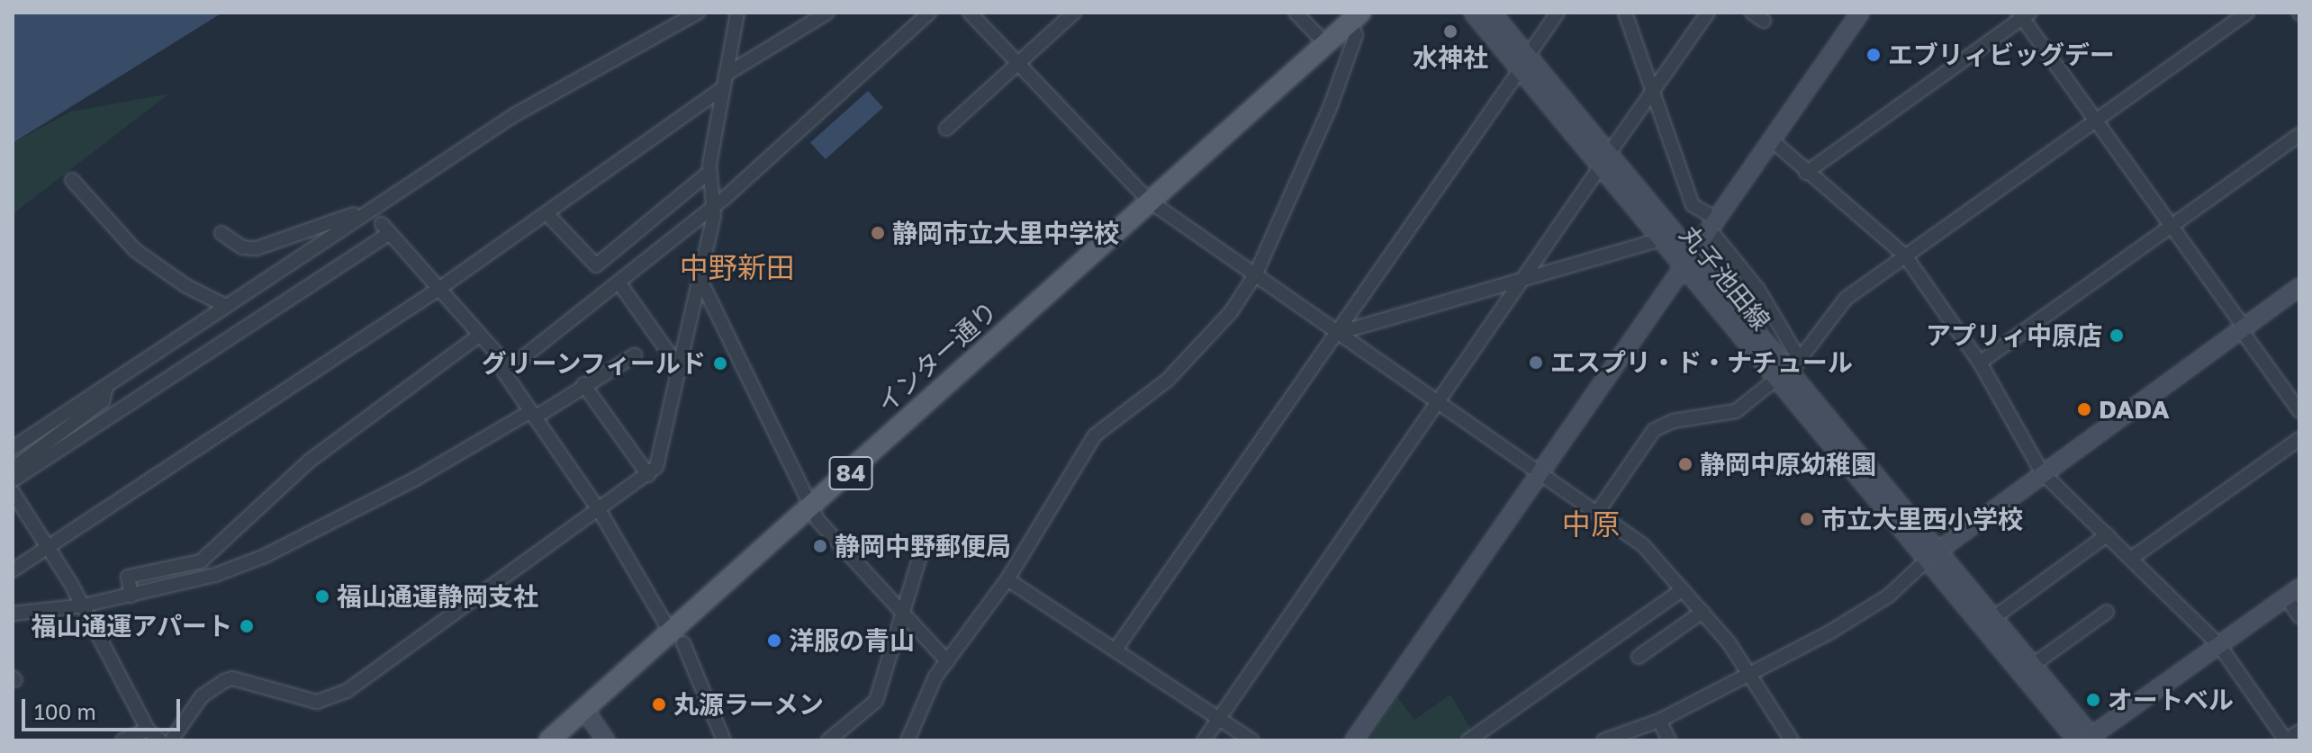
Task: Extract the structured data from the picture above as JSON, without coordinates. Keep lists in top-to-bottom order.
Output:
{
  "streets": {
    "main road": ["インター通り", "84"],
    "street": ["丸子池田線"]
  },
  "districts": ["中野新田", "中原"],
  "places": [
    "水神社",
    "エブリィビッグデー",
    "静岡市立大里中学校",
    "アプリィ中原店",
    "エスプリ・ド・ナチュール",
    "グリーンフィールド",
    "DADA",
    "静岡中原幼稚園",
    "市立大里西小学校",
    "静岡中野郵便局",
    "福山通運静岡支社",
    "福山通運アパート",
    "洋服の青山",
    "オートベル",
    "丸源ラーメン"
  ],
  "scale_bar": "100 m"
}
